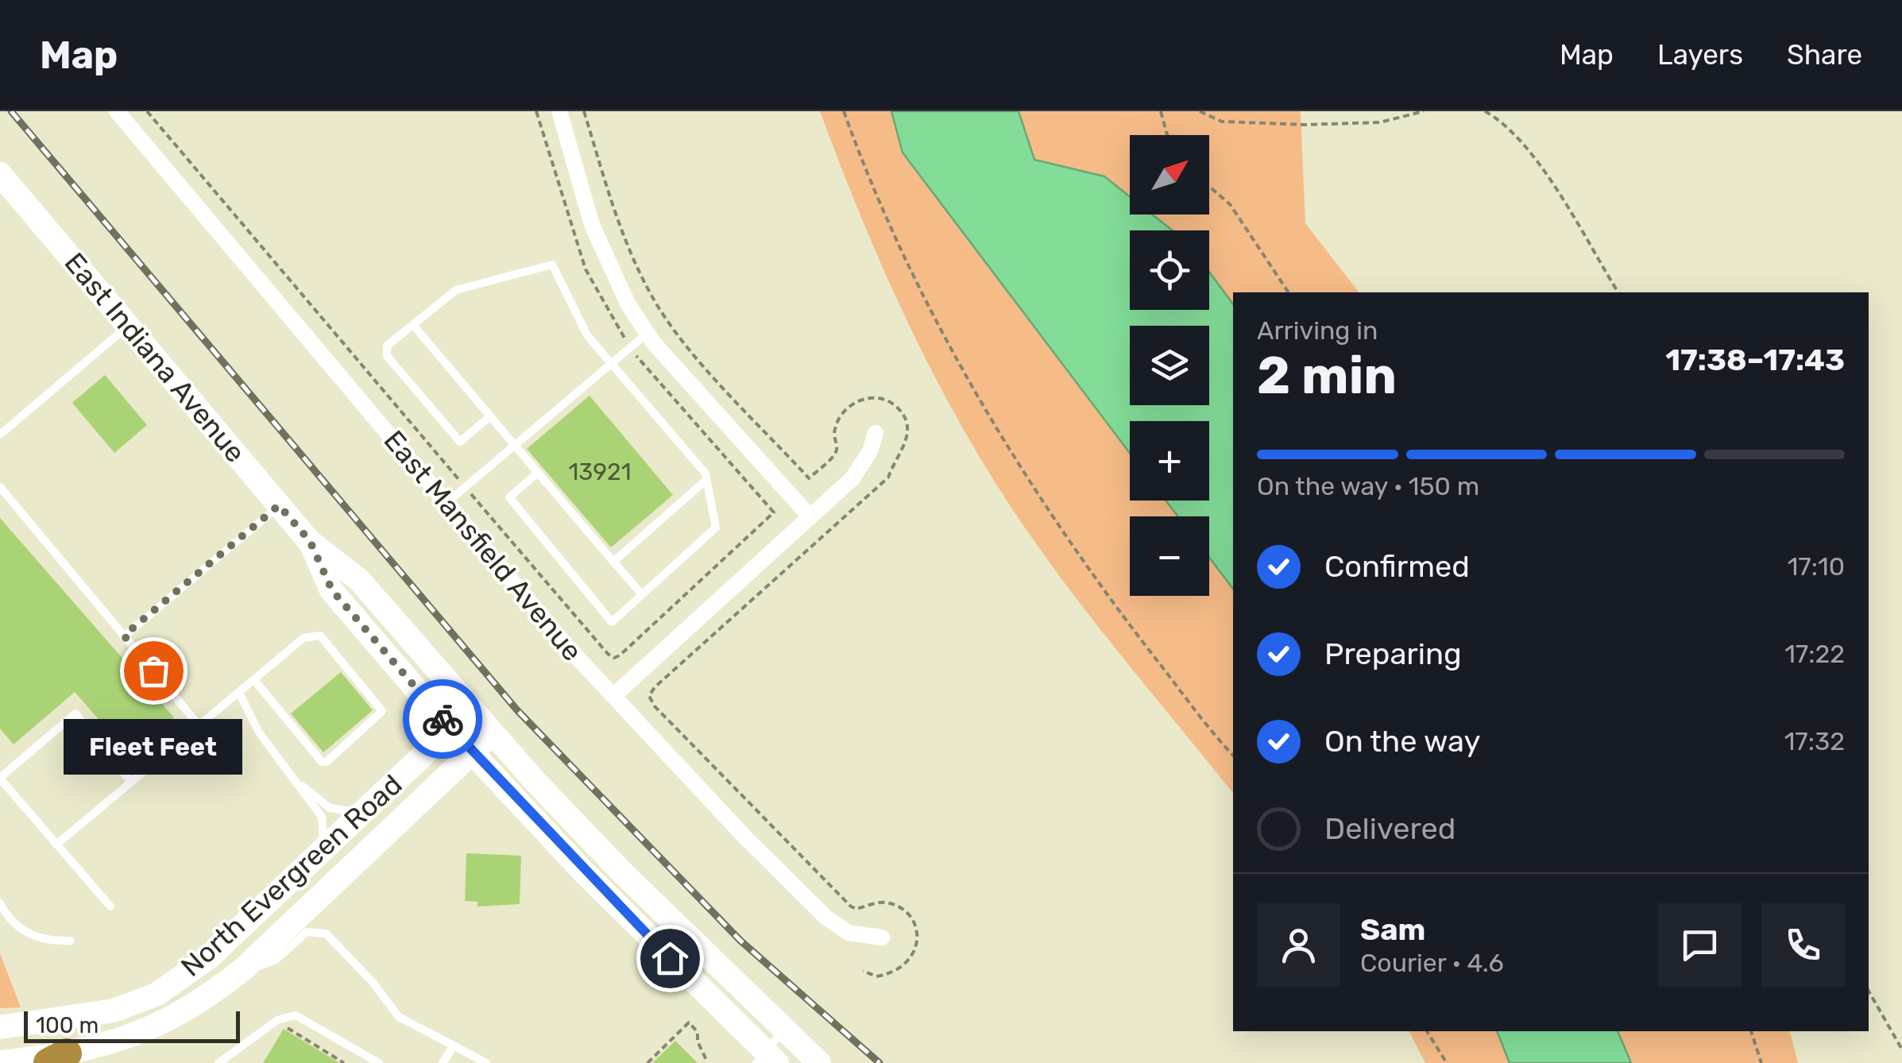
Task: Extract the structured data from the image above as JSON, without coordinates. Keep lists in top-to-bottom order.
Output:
{
  "streets": {
    "main road": ["East Indiana Avenue", "North Evergreen Road"],
    "street": ["East Mansfield Avenue"]
  },
  "crossings": [
    ["East Indiana Avenue", "North Evergreen Road"]
  ],
  "places": ["Fleet Feet"],
  "house_numbers": ["13921"],
  "scale_bar": "100 m",
  "north": "top right",
  "page": {
    "header": "Map",
    "nav": ["Map", "Layers", "Share"],
    "map_buttons": ["+", "−"],
    "heading": ["2 min", "Arriving in", "17:38–17:43"],
    "panel": ["Sam", "Courier · 4.6"],
    "bar": "On the way · 150 m",
    "list": [
      ["Confirmed", "17:10"],
      ["Preparing", "17:22"],
      ["On the way", "17:32"],
      "Delivered"
    ],
    "bubble": "Fleet Feet",
    "scale": "100 m"
  }
}
